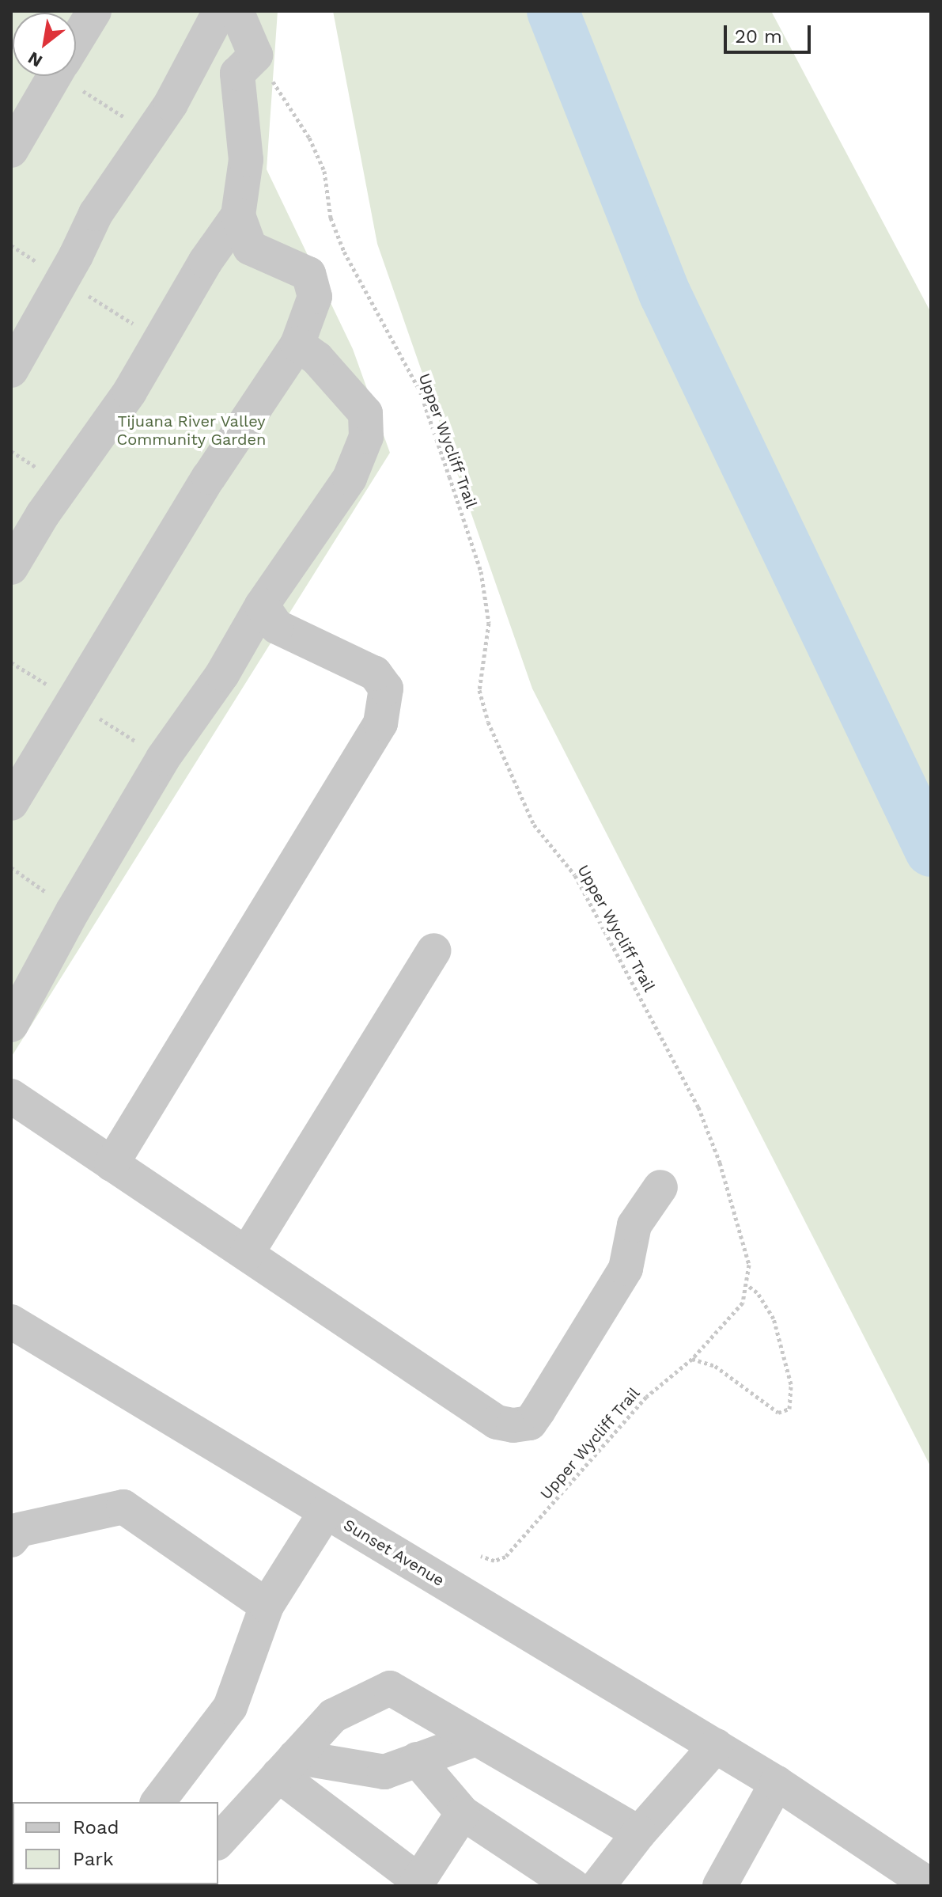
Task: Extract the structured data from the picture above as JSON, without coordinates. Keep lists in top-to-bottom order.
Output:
{
  "streets": {
    "street": ["Sunset Avenue"],
    "path": ["Upper Wycliff Trail"]
  },
  "parks": ["Tijuana River Valley Community Garden"],
  "legend": ["Road", "Park"],
  "scale_bar": "20 m",
  "north": "bottom left"
}
